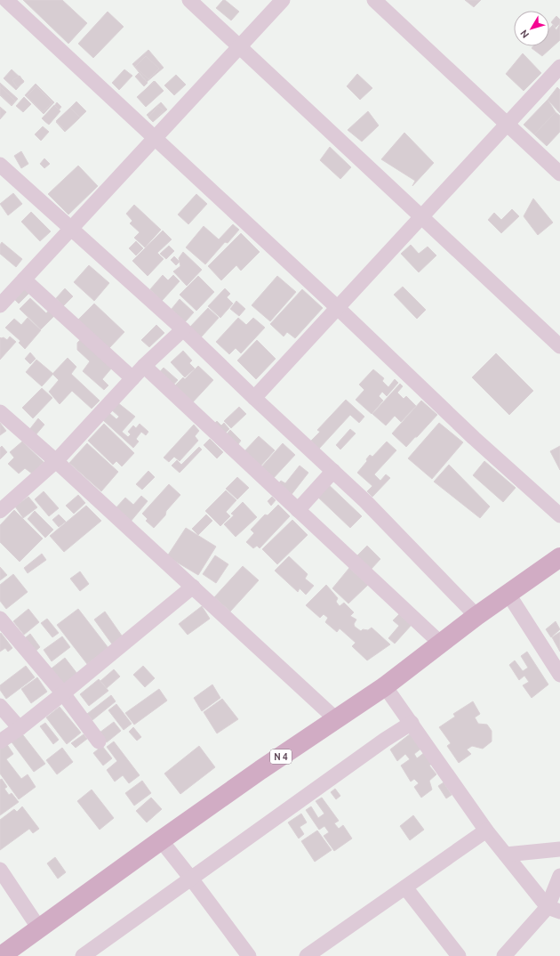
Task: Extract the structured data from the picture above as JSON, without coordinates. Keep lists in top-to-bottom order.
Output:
{
  "streets": {
    "main road": ["N 4"]
  },
  "north": "bottom left"
}
